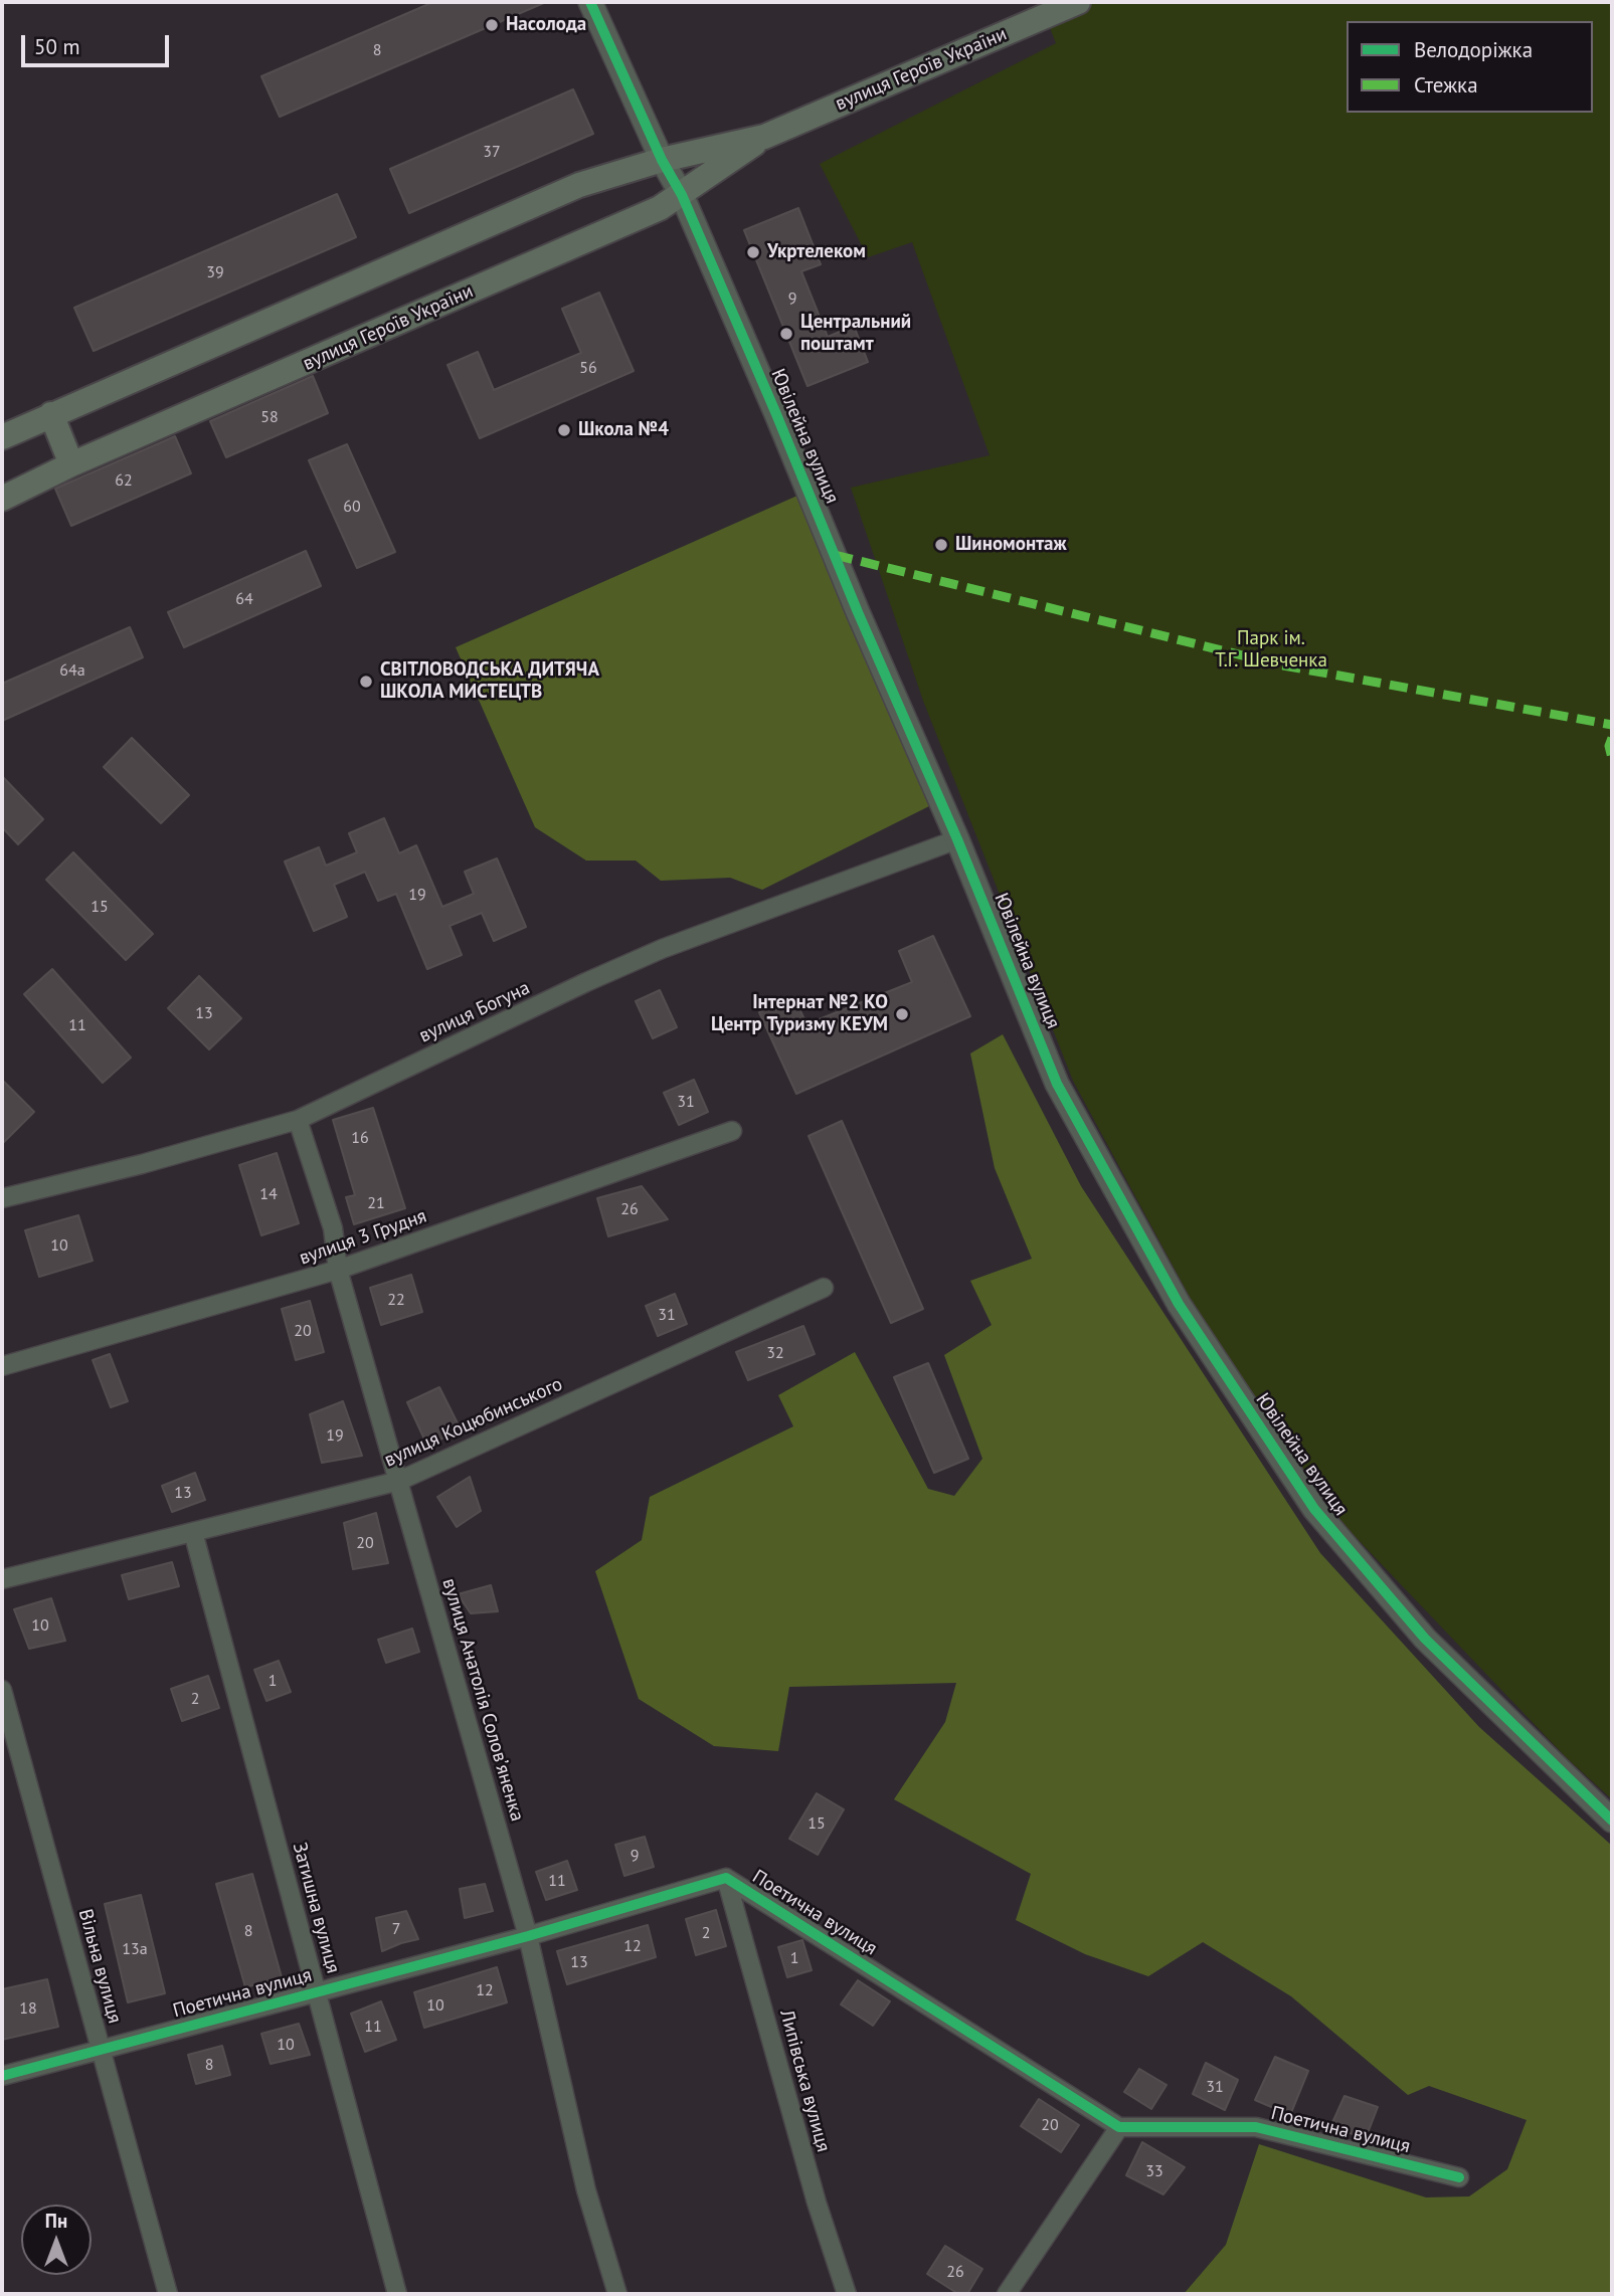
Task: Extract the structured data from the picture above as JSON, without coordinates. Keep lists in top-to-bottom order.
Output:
{
  "streets": {
    "main road": ["вулиця Героїв України"],
    "street": [
      "Ювілейна вулиця",
      "вулиця Богуна",
      "вулиця 3 Грудня",
      "вулиця Коцюбинського",
      "вулиця Анатолія Соловʼяненка",
      "Затишна вулиця",
      "Поетична вулиця",
      "Вільна вулиця",
      "Липівська вулиця"
    ]
  },
  "crossings": [
    ["вулиця Героїв України", "Ювілейна вулиця"],
    ["Ювілейна вулиця", "вулиця Богуна"],
    ["вулиця Богуна", "вулиця Анатолія Соловʼяненка"],
    ["вулиця 3 Грудня", "вулиця Анатолія Соловʼяненка"],
    ["вулиця Коцюбинського", "вулиця Анатолія Соловʼяненка"],
    ["вулиця Коцюбинського", "Затишна вулиця"],
    ["вулиця Анатолія Соловʼяненка", "Поетична вулиця"],
    ["Затишна вулиця", "Поетична вулиця"],
    ["Поетична вулиця", "Вільна вулиця"],
    ["Поетична вулиця", "Липівська вулиця"]
  ],
  "parks": ["Парк ім. Т.Г. Шевченка"],
  "places": [
    "Насолода",
    "Укртелеком",
    "Центральний поштамт",
    "Школа №4",
    "Шиномонтаж",
    "СВІТЛОВОДСЬКА ДИТЯЧА ШКОЛА МИСТЕЦТВ",
    "Інтернат №2 КО Центр Туризму КЕУМ"
  ],
  "house_numbers": [
    "8",
    "37",
    "39",
    "9",
    "56",
    "58",
    "62",
    "60",
    "64",
    "64а",
    "19",
    "15",
    "13",
    "11",
    "31",
    "16",
    "14",
    "21",
    "26",
    "10",
    "22",
    "31",
    "20",
    "32",
    "19",
    "13",
    "20",
    "10",
    "1",
    "2",
    "15",
    "9",
    "11",
    "7",
    "8",
    "2",
    "12",
    "13а",
    "1",
    "13",
    "12",
    "10",
    "18",
    "11",
    "10",
    "8",
    "31",
    "20",
    "33",
    "26"
  ],
  "legend": ["Велодоріжка", "Стежка"],
  "scale_bar": "50 m",
  "north": "top"
}
